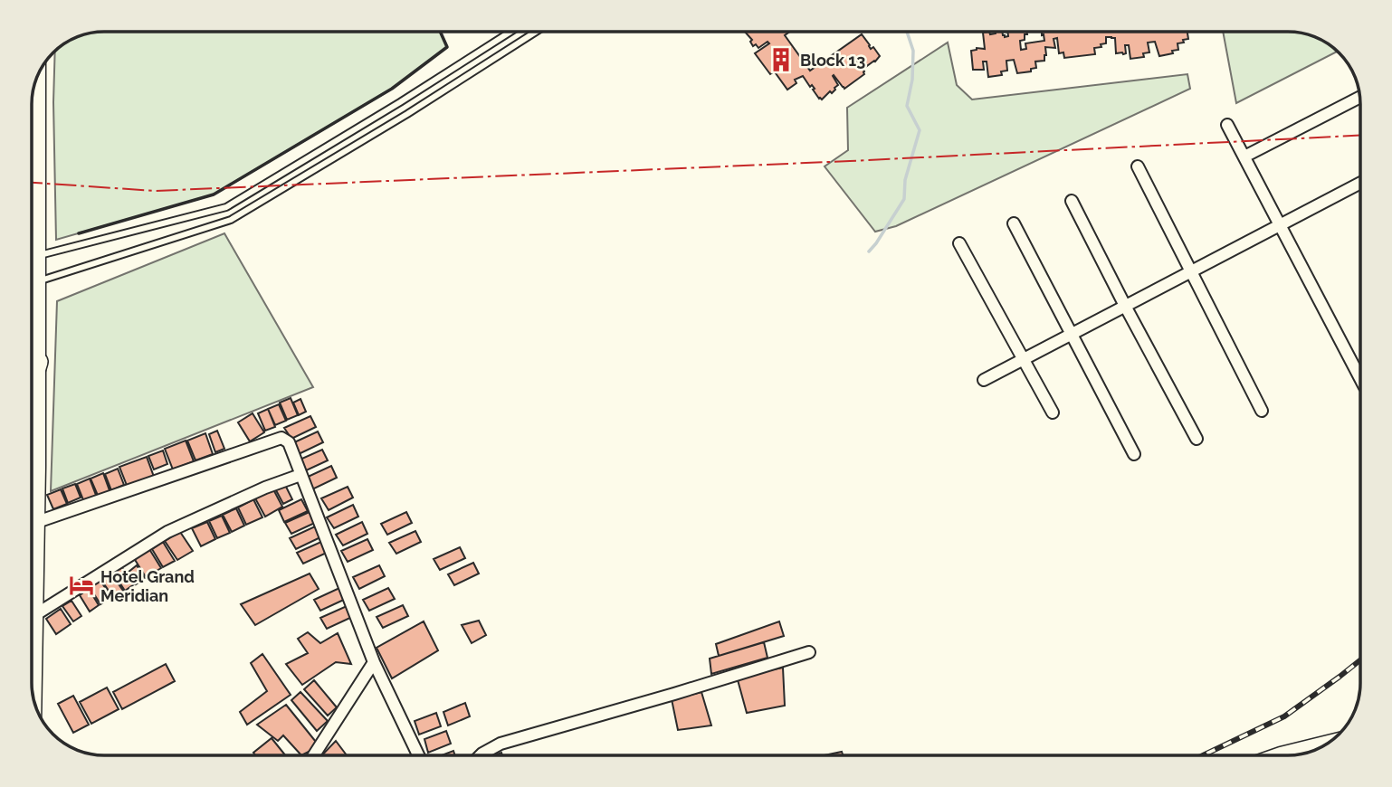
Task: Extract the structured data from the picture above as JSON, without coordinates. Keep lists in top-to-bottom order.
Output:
{
  "places": {
    "building": ["Block 13"],
    "hotel": ["Hotel Grand Meridian"]
  }
}
